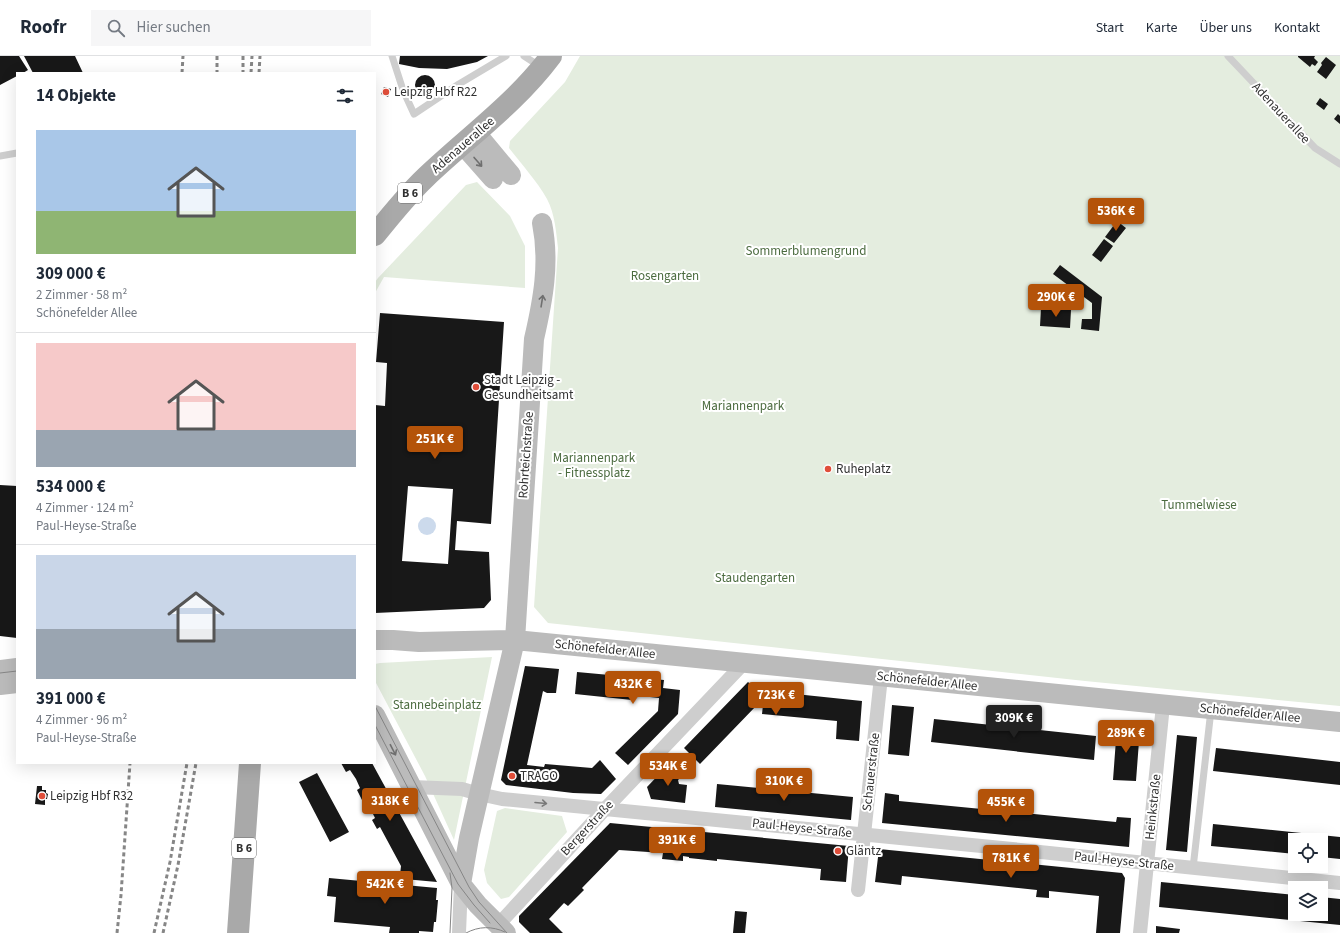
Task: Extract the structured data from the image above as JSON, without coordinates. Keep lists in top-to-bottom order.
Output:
{
  "streets": {
    "main road": [
      "Adenauerallee",
      "B 6",
      "Rohrteichstraße",
      "Schönefelder Allee"
    ],
    "street": [
      "Schauerstraße",
      "Heinkstraße",
      "Bergerstraße",
      "Paul-Heyse-Straße"
    ]
  },
  "crossings": [
    ["Rohrteichstraße", "Schönefelder Allee"],
    ["Schönefelder Allee", "Schauerstraße"],
    ["Schönefelder Allee", "Heinkstraße"],
    ["Schönefelder Allee", "Bergerstraße"],
    ["Schauerstraße", "Paul-Heyse-Straße"],
    ["Heinkstraße", "Paul-Heyse-Straße"],
    ["Bergerstraße", "Paul-Heyse-Straße"]
  ],
  "one_way": ["Rohrteichstraße"],
  "parks": [
    "Sommerblumengrund",
    "Rosengarten",
    "Mariannenpark",
    "Mariannenpark - Fitnessplatz",
    "Tummelwiese",
    "Staudengarten",
    "Stannebeinplatz"
  ],
  "places": [
    "Leipzig Hbf R22",
    "Stadt Leipzig - Gesundheitsamt",
    "Ruheplatz",
    "TRAGO",
    "Leipzig Hbf R32",
    "Gläntz"
  ],
  "page": {
    "header": "Roofr",
    "search": "Hier suchen",
    "nav": [
      "Start",
      "Karte",
      "Über uns",
      "Kontakt"
    ],
    "heading": "14 Objekte",
    "list": [
      {
        "name": "309 000 €",
        "note": "2 Zimmer · 58 m² · Schönefelder Allee"
      },
      {
        "name": "534 000 €",
        "note": "4 Zimmer · 124 m² · Paul-Heyse-Straße"
      },
      {
        "name": "391 000 €",
        "note": "4 Zimmer · 96 m² · Paul-Heyse-Straße"
      }
    ],
    "price": [
      "536K €",
      "290K €",
      "251K €",
      "432K €",
      "723K €",
      "309K €",
      "289K €",
      "534K €",
      "310K €",
      "318K €",
      "455K €",
      "391K €",
      "781K €",
      "542K €"
    ]
  }
}
